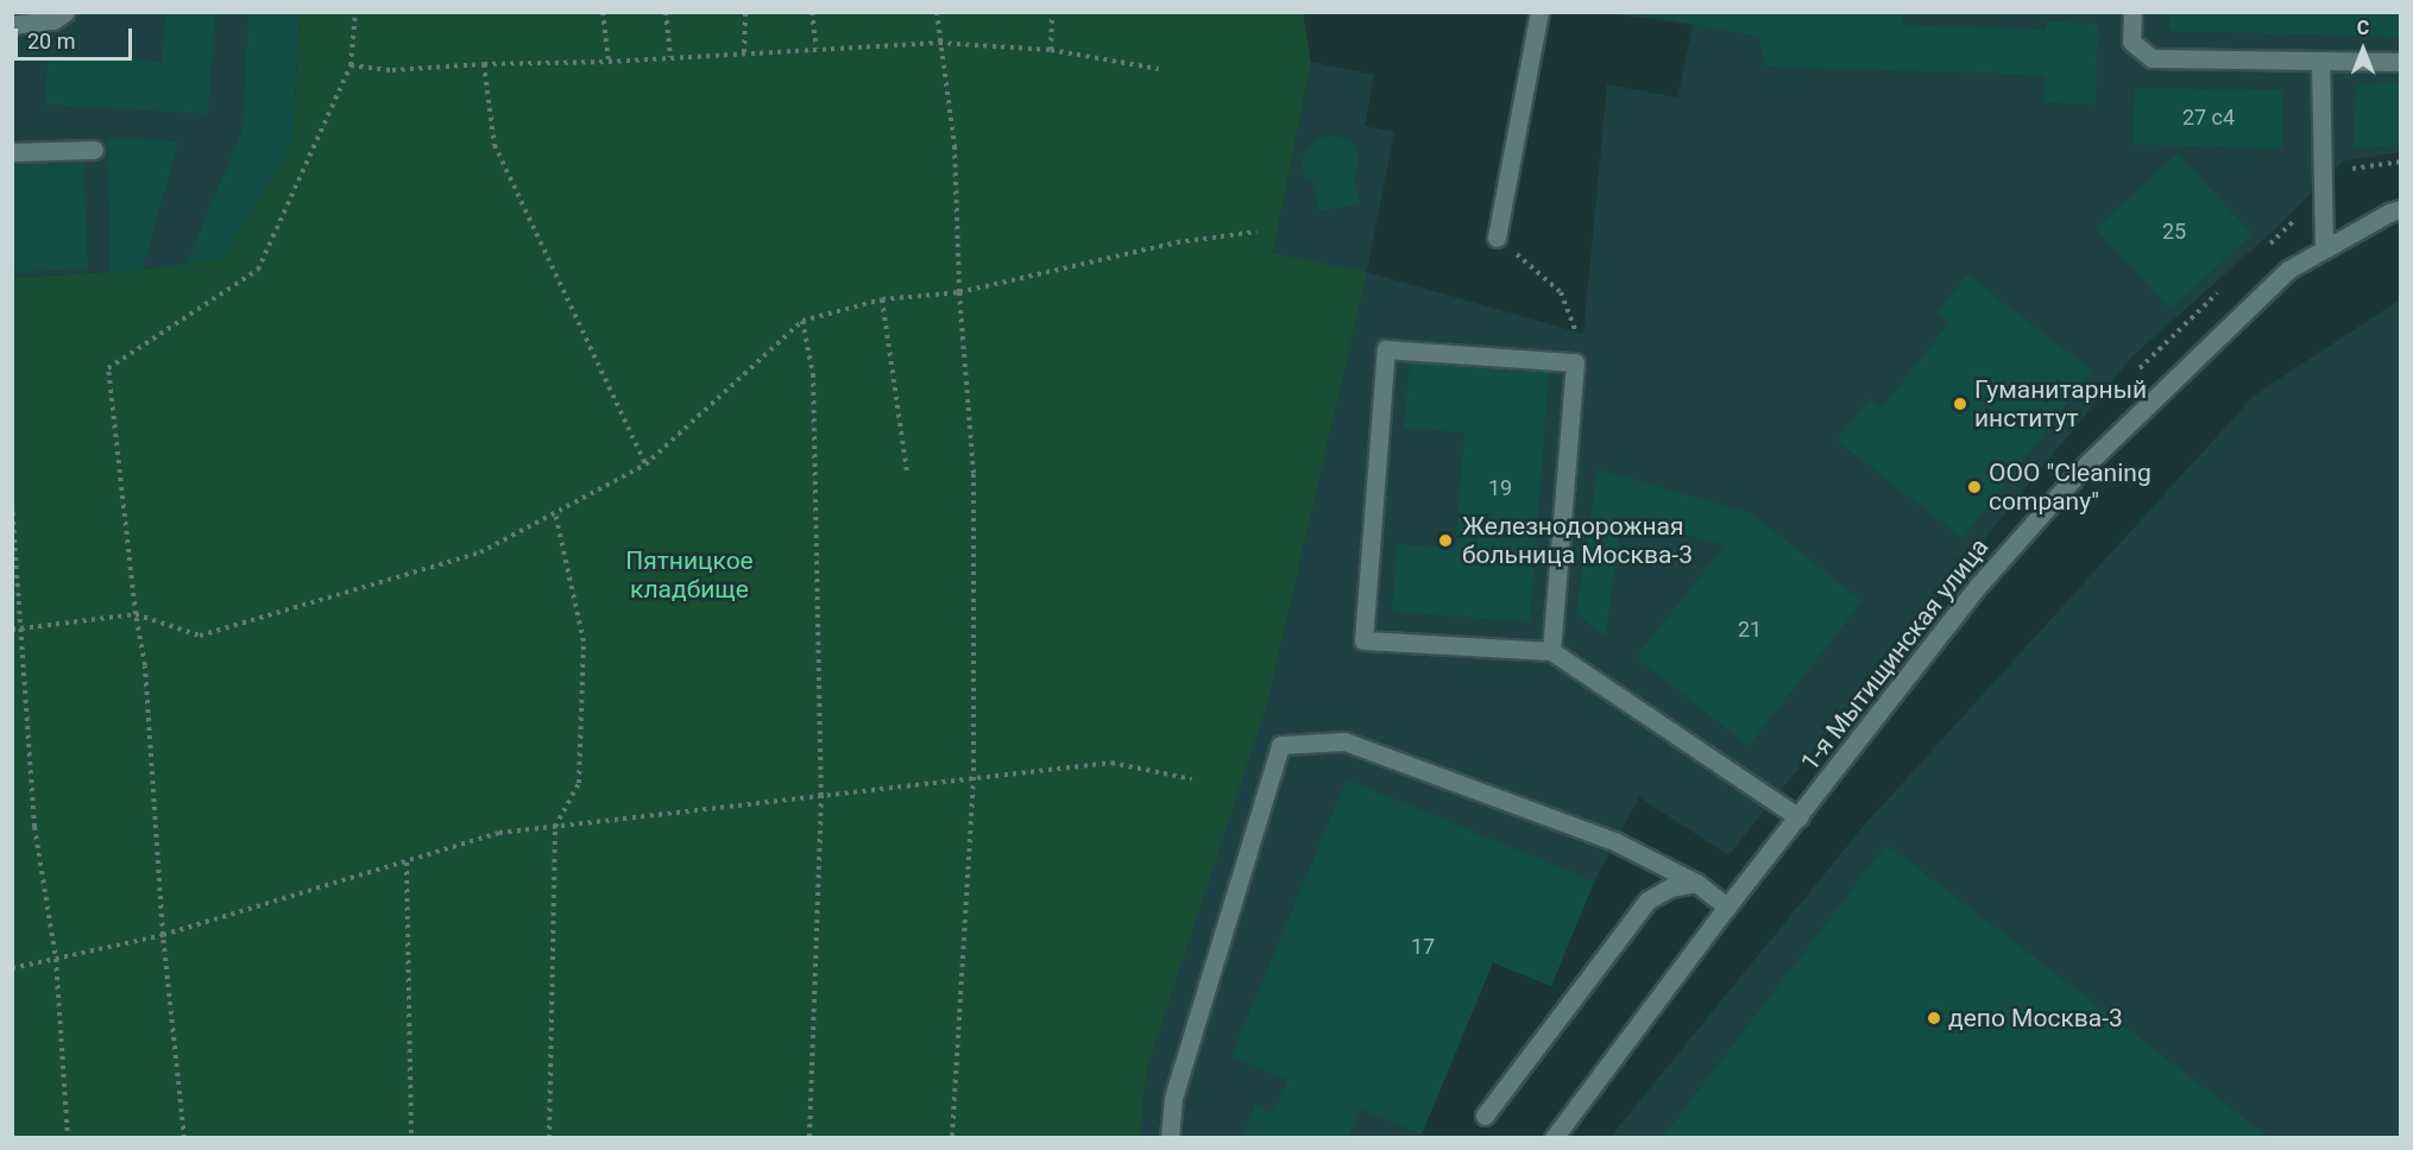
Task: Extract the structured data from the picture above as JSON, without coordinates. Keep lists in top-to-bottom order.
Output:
{
  "streets": {
    "street": ["1-я Мытищинская улица"]
  },
  "parks": ["Пятницкое кладбище"],
  "places": [
    "Гуманитарный институт",
    "ООО \"Cleaning company\"",
    "Железнодорожная больница Москва-3",
    "депо Москва-3"
  ],
  "house_numbers": [
    "27 с4",
    "25",
    "19",
    "21",
    "17"
  ],
  "scale_bar": "20 m",
  "north": "top"
}
